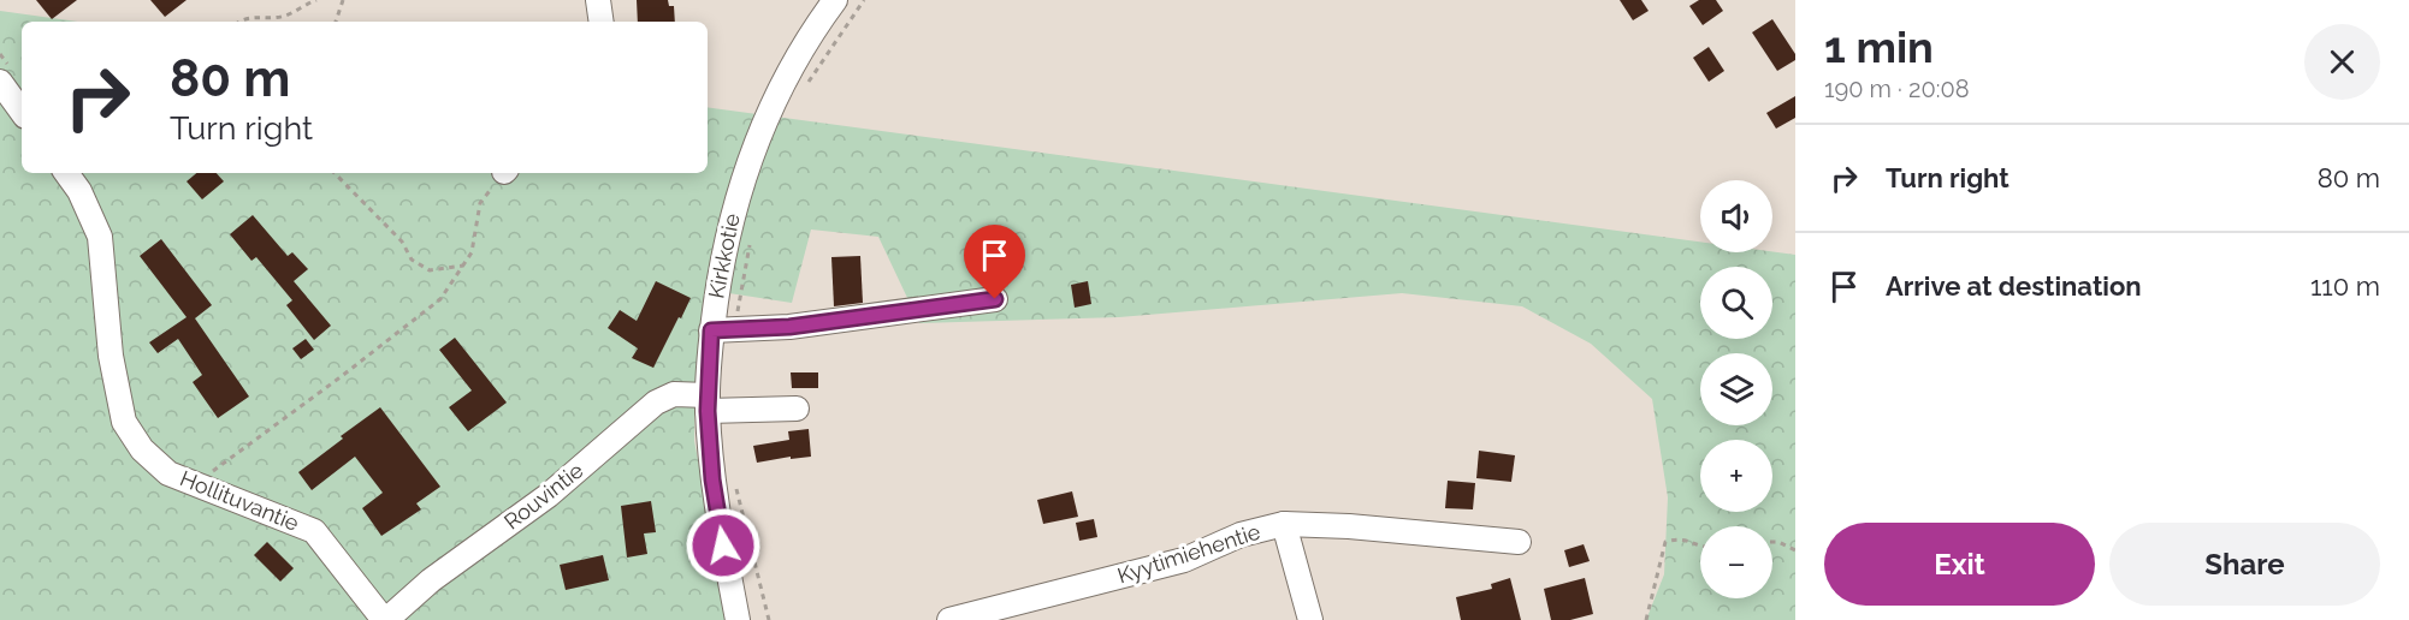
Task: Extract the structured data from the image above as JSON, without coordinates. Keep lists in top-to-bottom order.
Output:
{
  "streets": {
    "street": [
      "Kirkkotie",
      "Rouvintie",
      "Hollituvantie",
      "Kyytimiehentie"
    ]
  },
  "crossings": [
    ["Kirkkotie", "Rouvintie"],
    ["Rouvintie", "Hollituvantie"]
  ],
  "page": {
    "heading": ["1 min", "190 m · 20:08"],
    "turn": ["80 m", "Turn right"],
    "list": [
      {
        "name": "Turn right",
        "value": "80 m"
      },
      {
        "name": "Arrive at destination",
        "value": "110 m"
      }
    ],
    "map_buttons": ["+", "−"],
    "buttons": ["Exit", "Share"]
  }
}
